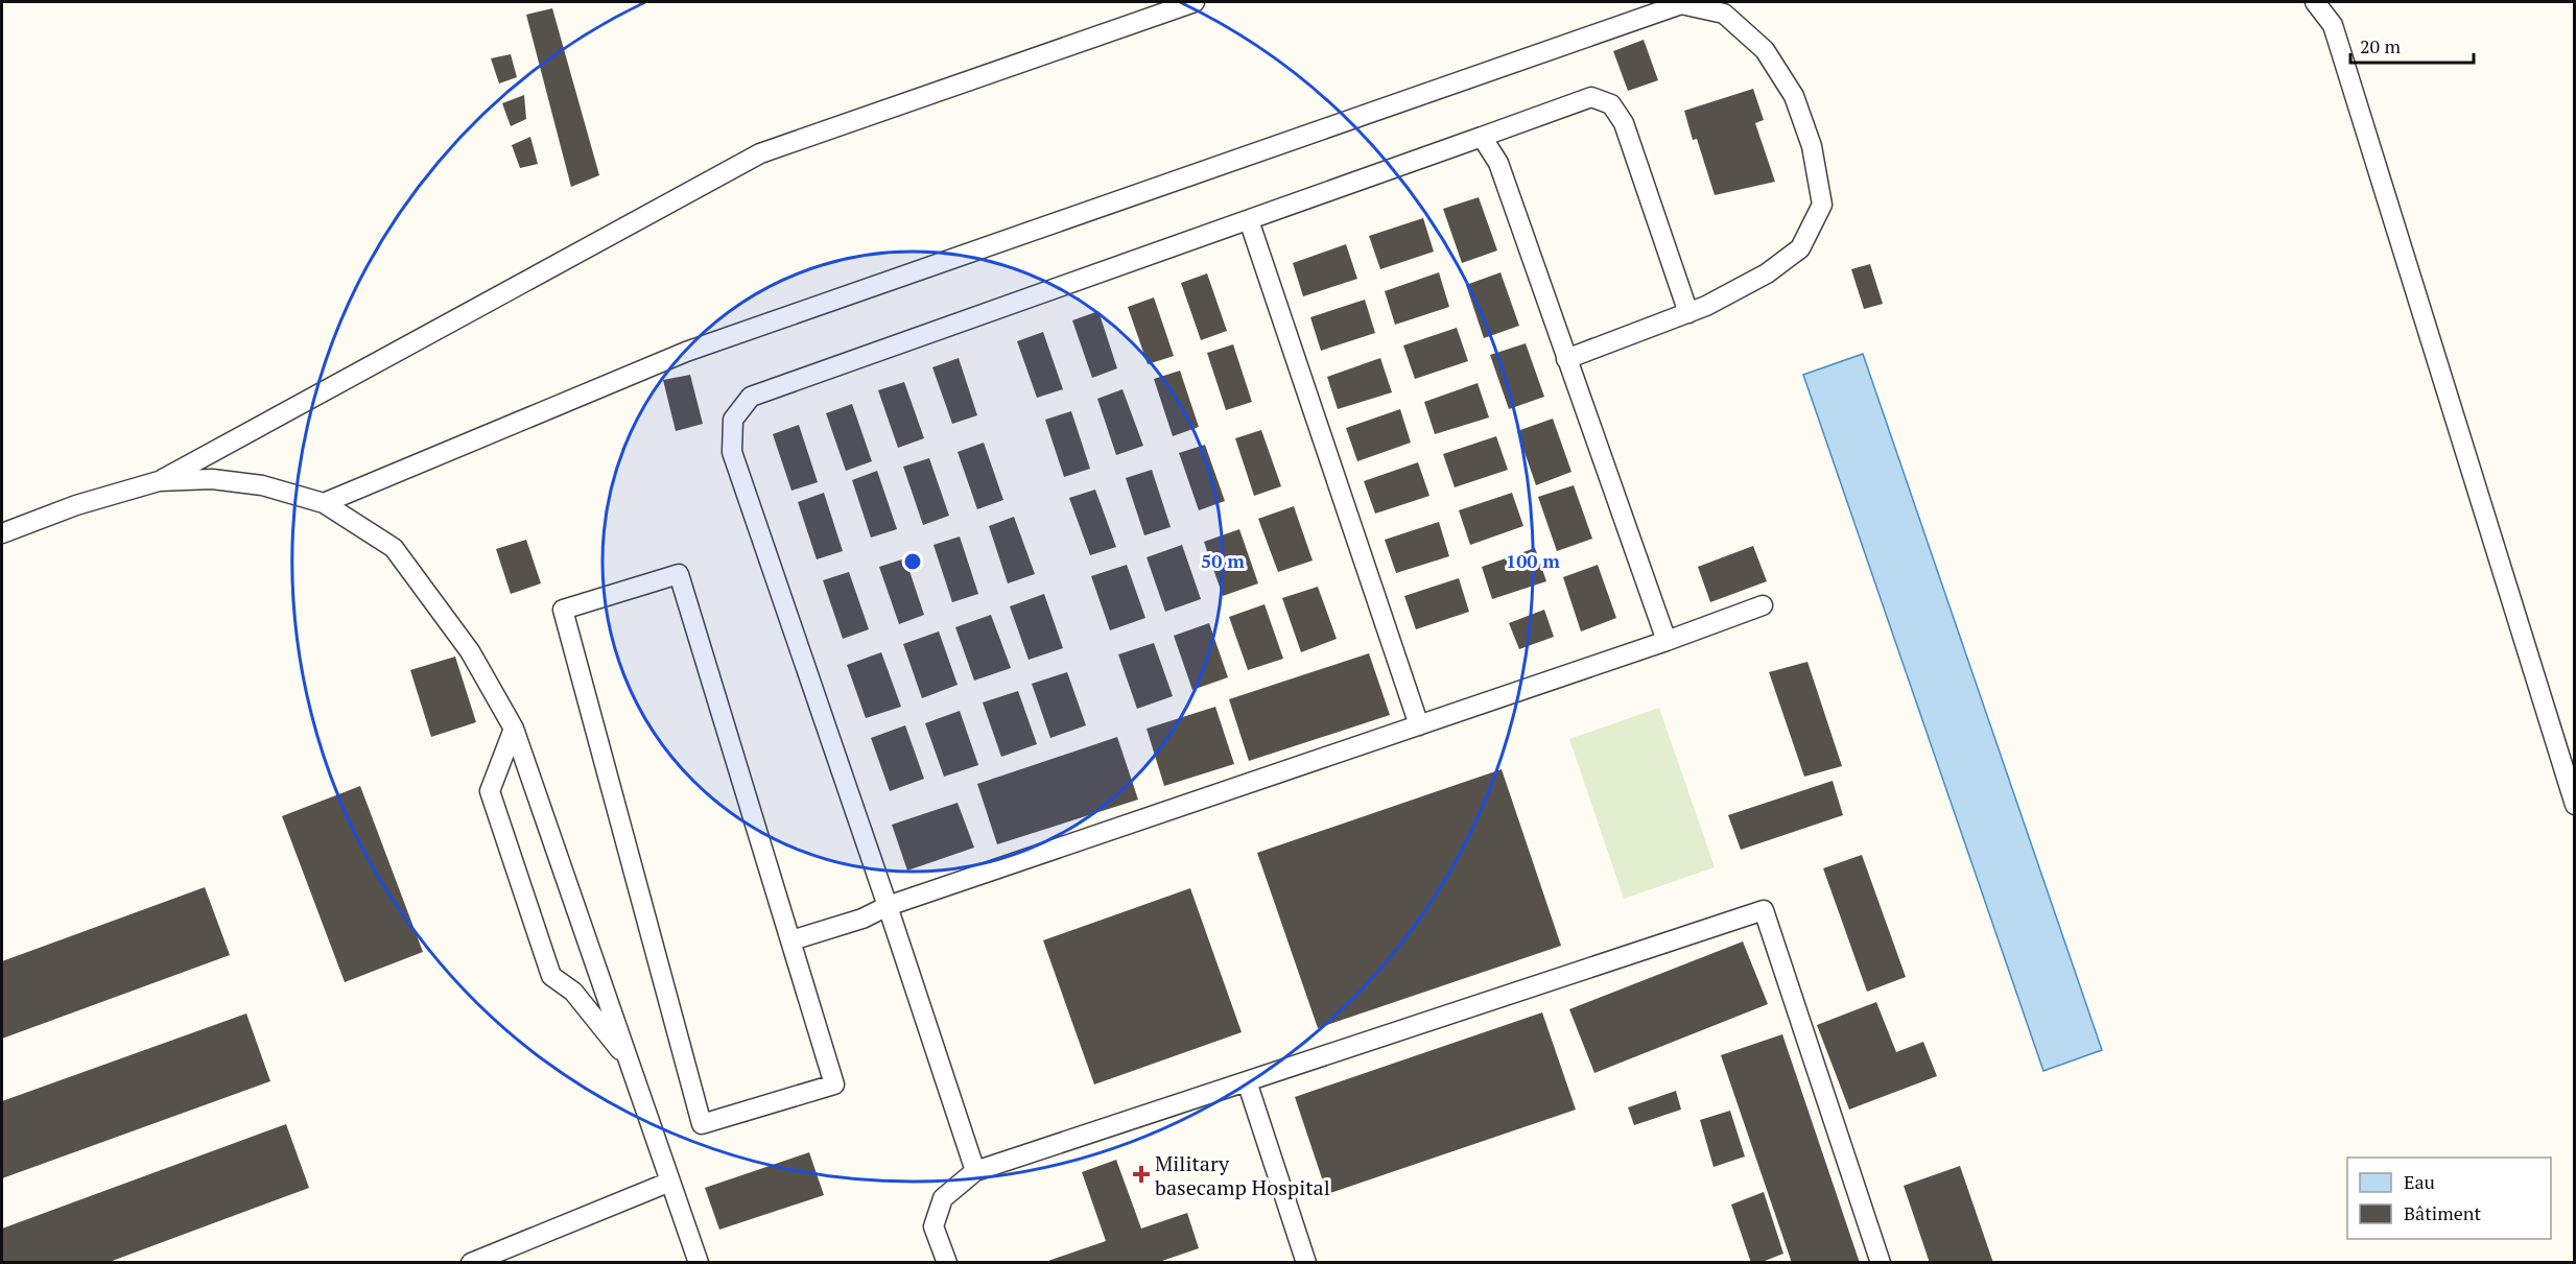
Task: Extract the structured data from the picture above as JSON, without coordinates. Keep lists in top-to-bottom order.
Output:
{
  "places": {
    "health": ["Military basecamp Hospital"]
  },
  "legend": ["Eau", "Bâtiment"],
  "scale_bar": "20 m",
  "rings": ["50 m", "100 m"]
}
